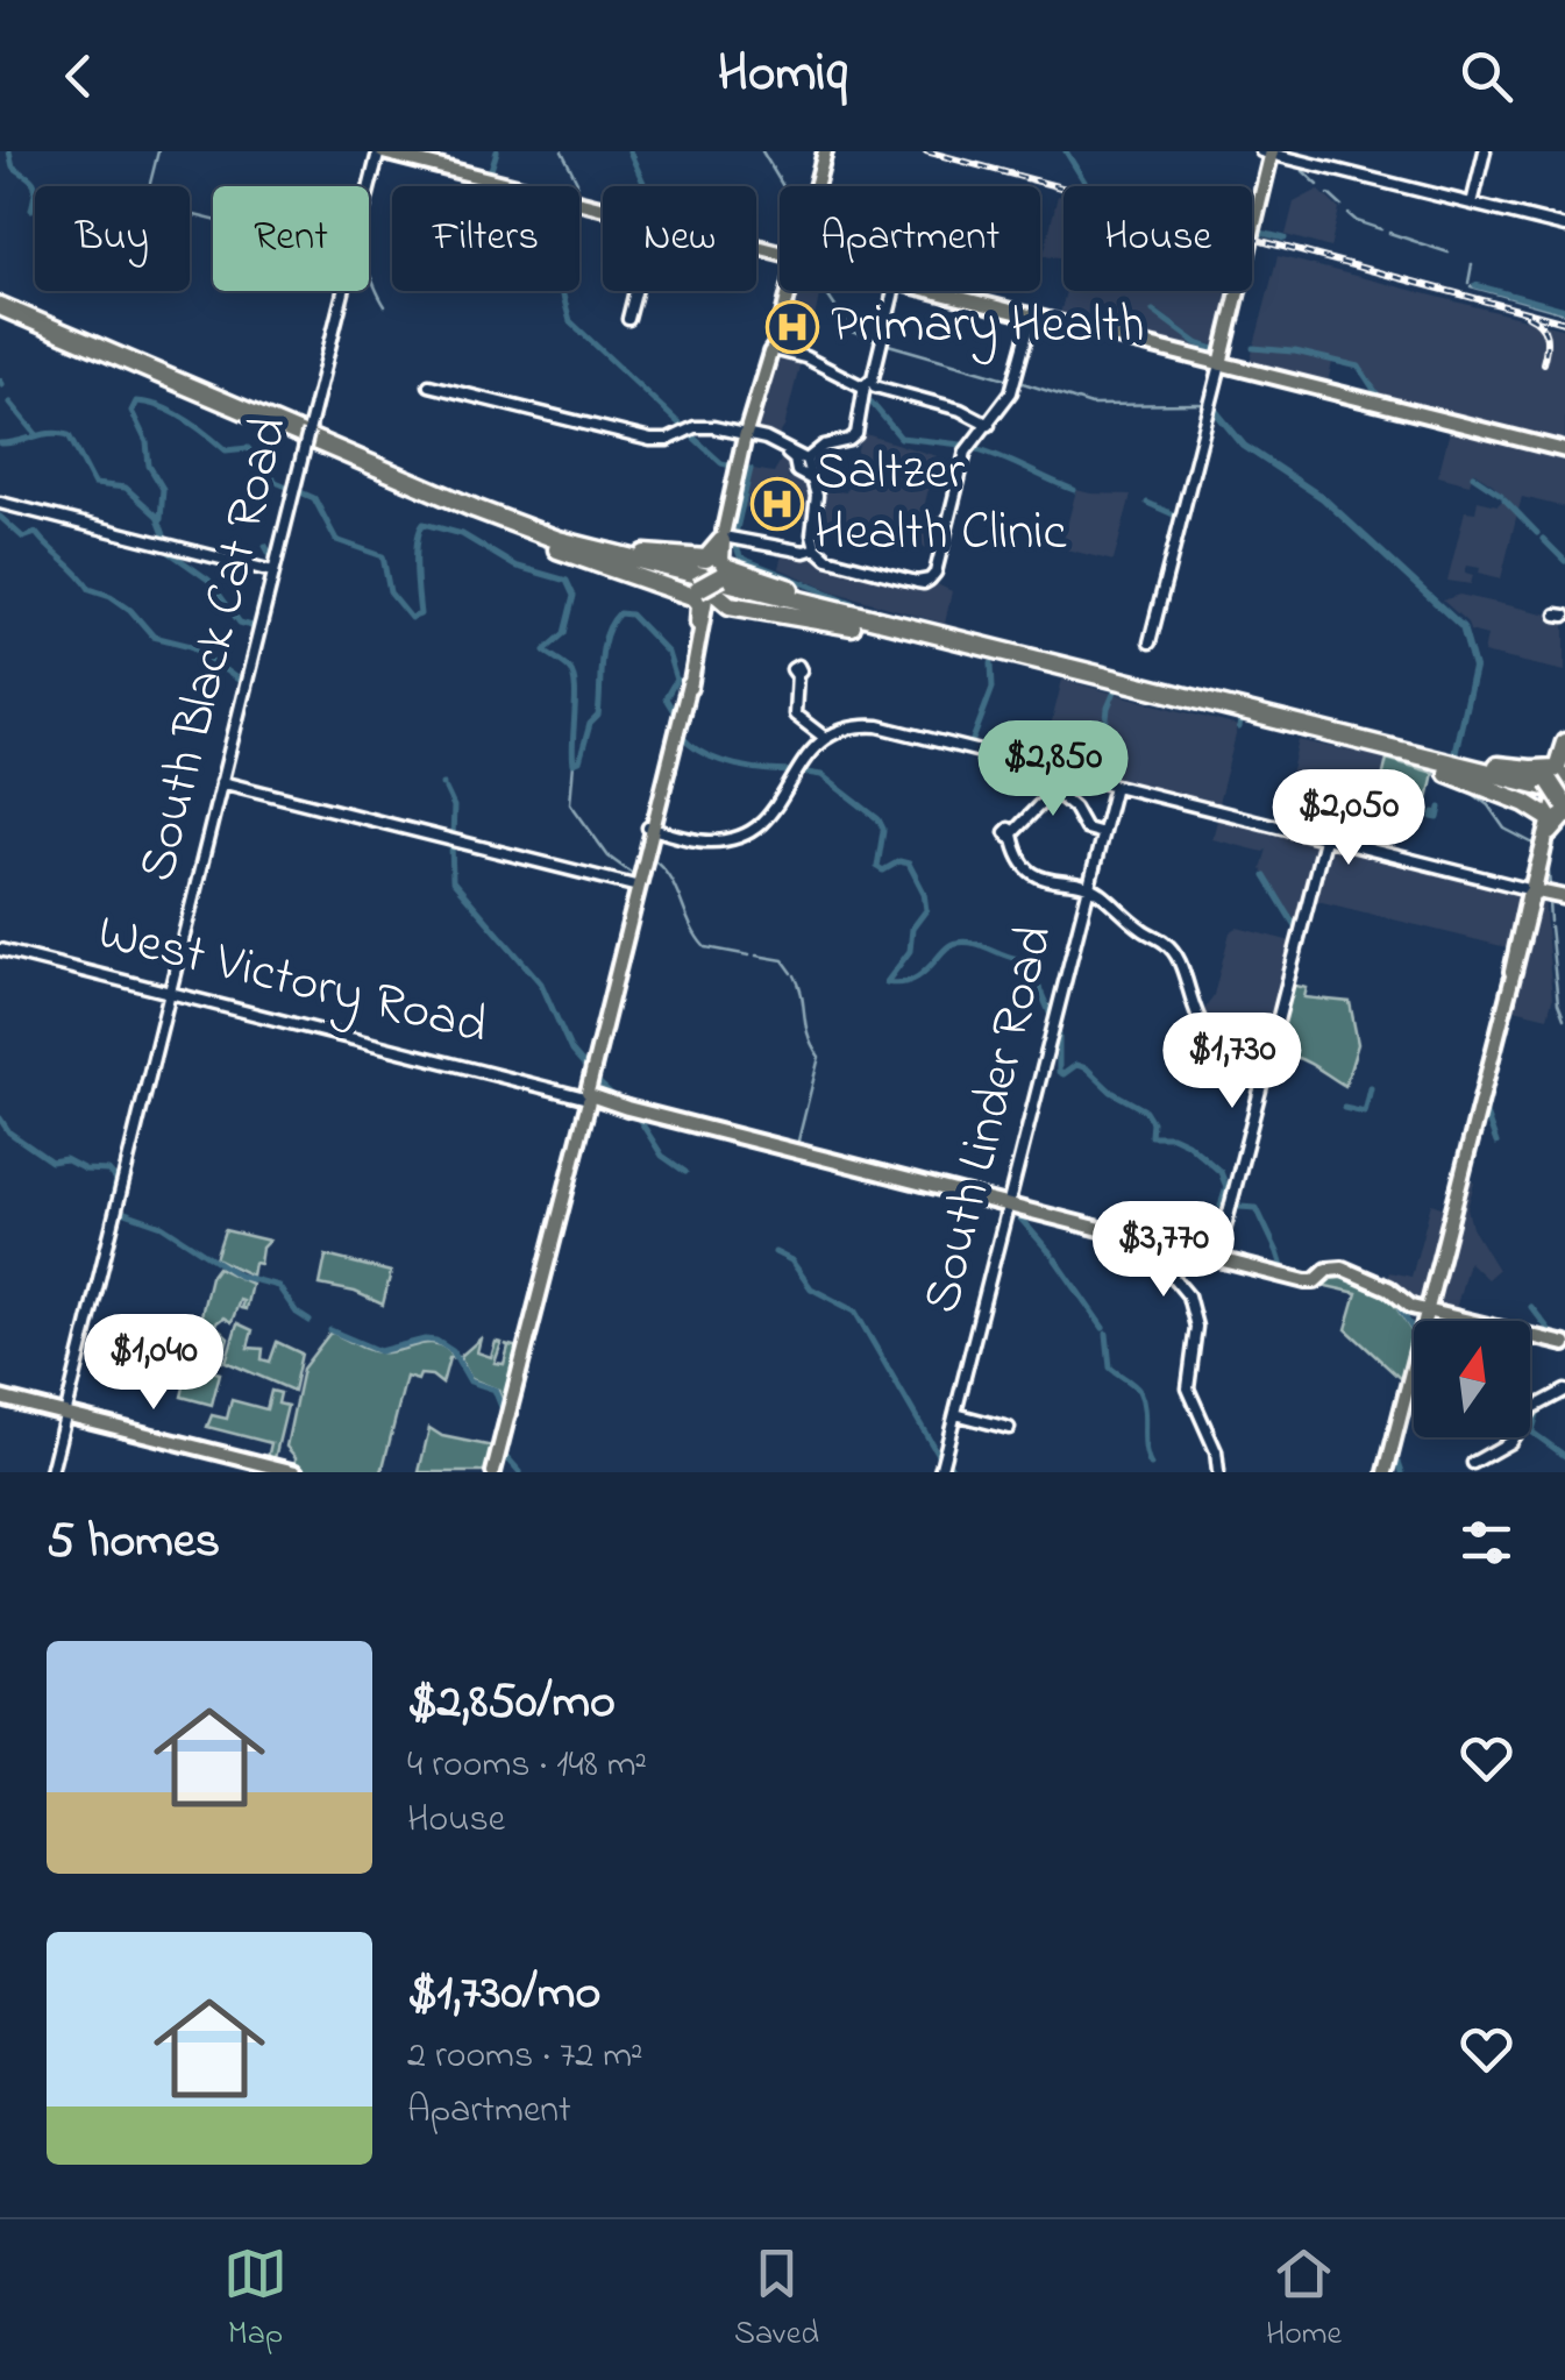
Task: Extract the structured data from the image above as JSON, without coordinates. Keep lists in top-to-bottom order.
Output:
{
  "streets": {
    "main road": ["West Victory Road"],
    "street": ["South Black Cat Road", "South Linder Road"]
  },
  "crossings": [
    ["South Black Cat Road", "West Victory Road"],
    ["West Victory Road", "South Linder Road"]
  ],
  "places": {
    "hospital": ["Primary Health", "Saltzer Health Clinic"]
  },
  "north": "top",
  "page": {
    "header": "Homiq",
    "chip": [
      "Buy",
      "Rent",
      "Filters",
      "New",
      "Apartment",
      "House"
    ],
    "price": [
      "$2,850",
      "$2,050",
      "$1,730",
      "$3,770",
      "$1,040"
    ],
    "heading": "5 homes",
    "list": [
      {
        "name": "$2,850/mo",
        "note": "4 rooms · 148 m² · House"
      },
      {
        "name": "$1,730/mo",
        "note": "2 rooms · 72 m² · Apartment"
      }
    ],
    "tabs": ["Map", "Saved", "Home"]
  }
}
